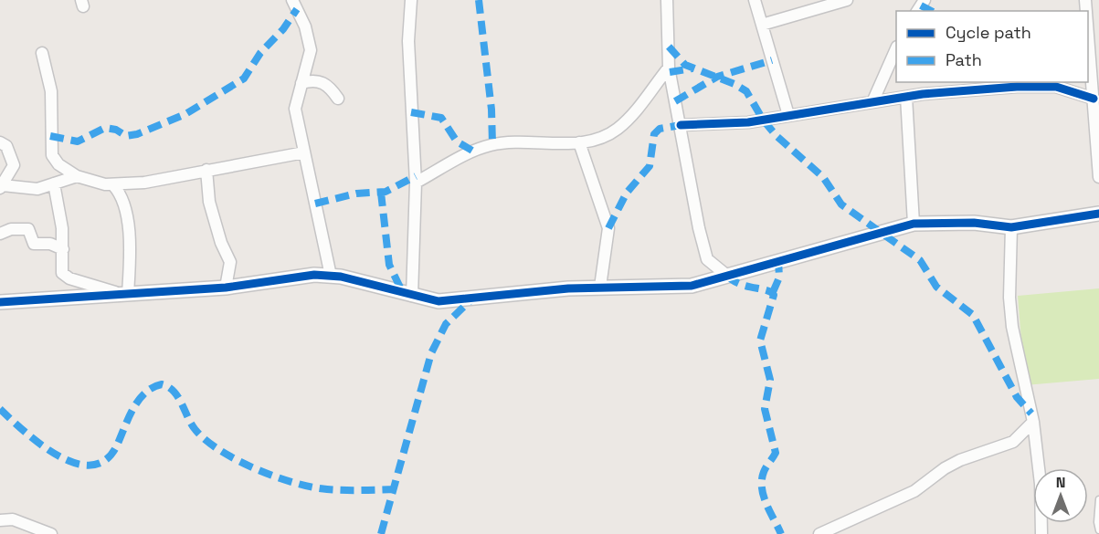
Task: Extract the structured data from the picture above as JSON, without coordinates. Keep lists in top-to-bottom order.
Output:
{
  "legend": ["Cycle path", "Path"],
  "north": "top"
}
